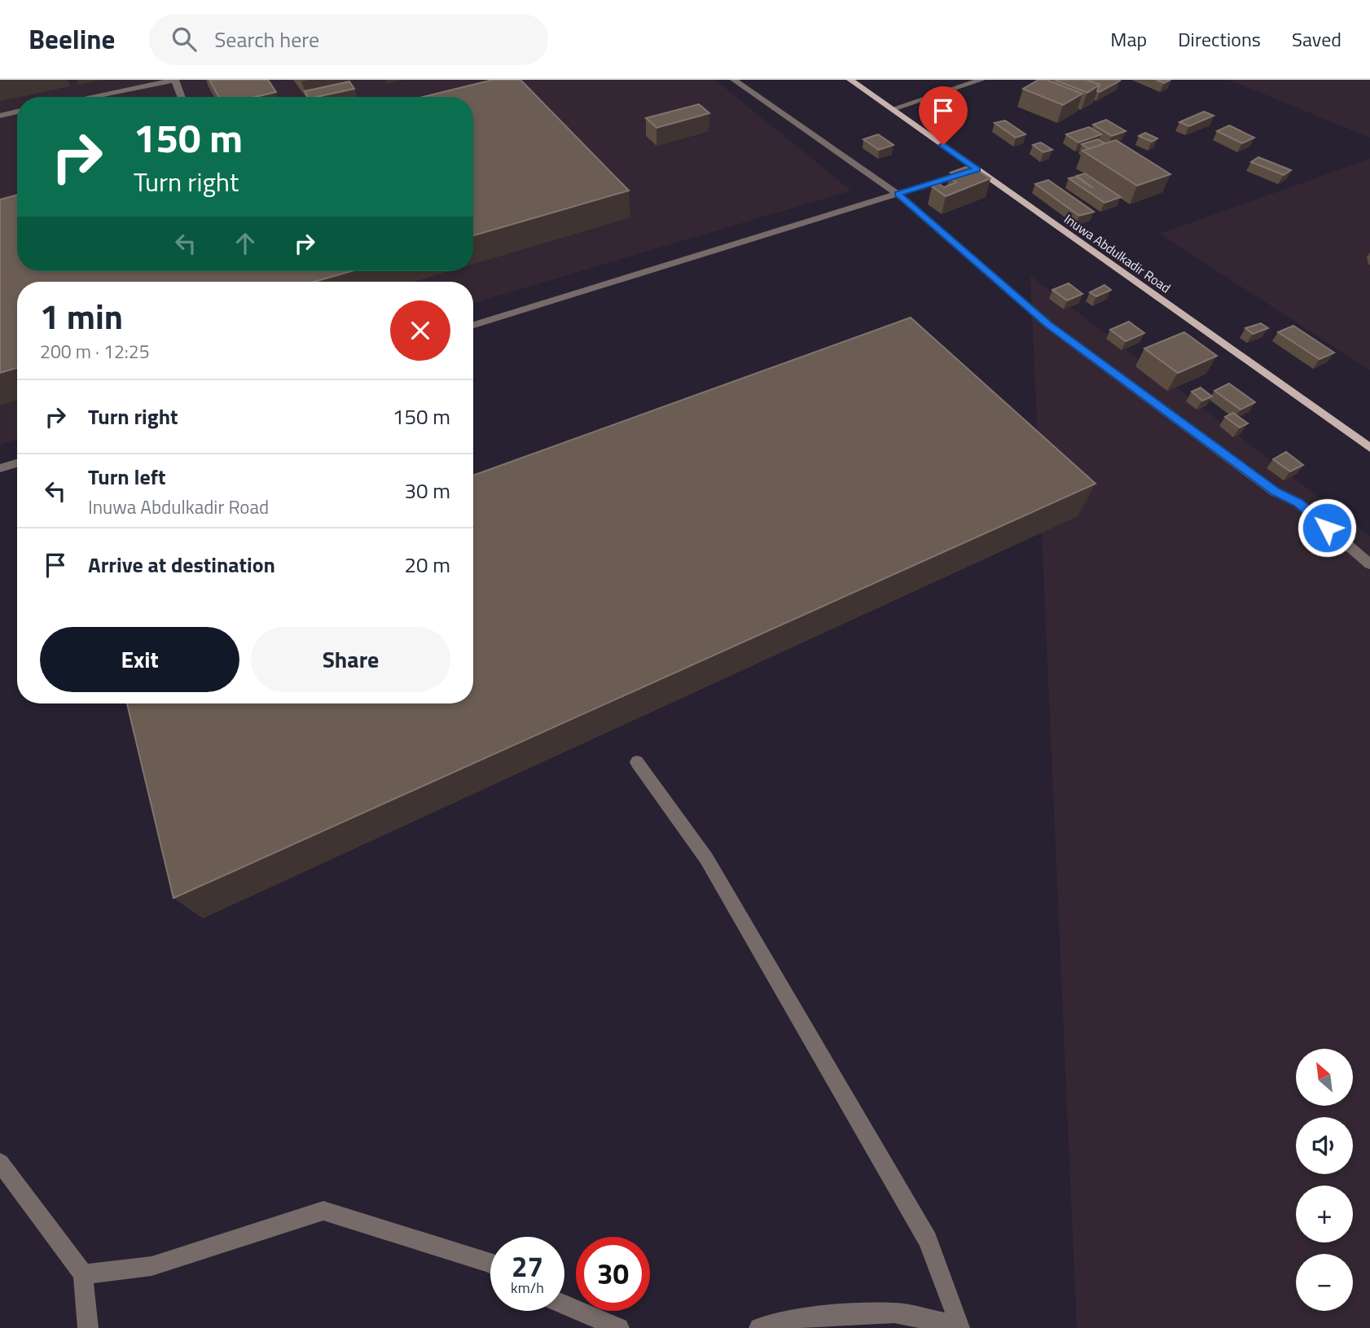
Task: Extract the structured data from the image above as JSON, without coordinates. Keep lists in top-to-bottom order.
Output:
{
  "streets": {
    "main road": ["Inuwa Abdulkadir Road"]
  },
  "north": "top left",
  "page": {
    "header": "Beeline",
    "search": "Search here",
    "nav": ["Map", "Directions", "Saved"],
    "turn": ["150 m", "Turn right"],
    "heading": ["1 min", "200 m · 12:25"],
    "list": [
      {
        "name": "Turn right",
        "value": "150 m"
      },
      {
        "name": "Turn left",
        "note": "Inuwa Abdulkadir Road",
        "value": "30 m"
      },
      {
        "name": "Arrive at destination",
        "value": "20 m"
      }
    ],
    "buttons": ["Exit", "Share"],
    "map_buttons": ["+", "−"],
    "speed": "27 km/h",
    "limit": "30"
  }
}
